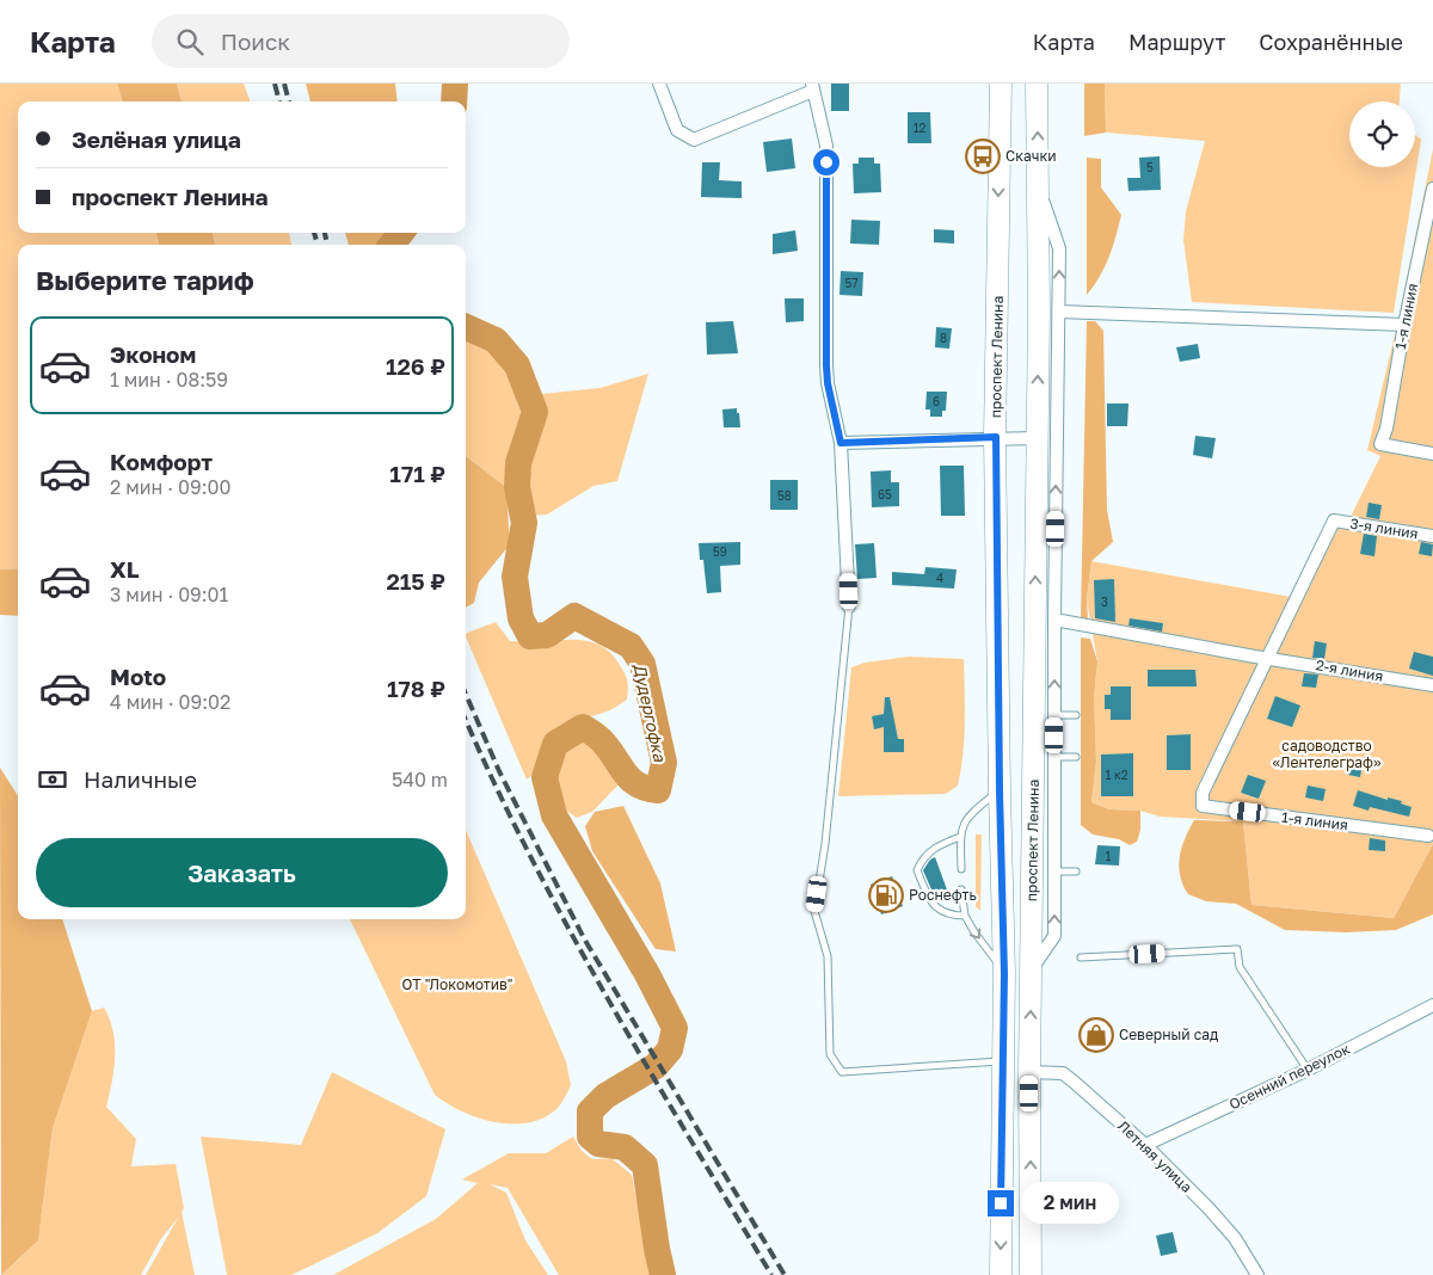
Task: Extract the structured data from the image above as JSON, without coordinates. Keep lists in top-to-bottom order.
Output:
{
  "streets": {
    "highway": ["проспект Ленина"],
    "street": [
      "1-я линия",
      "3-я линия",
      "2-я линия",
      "Осенний переулок",
      "Летняя улица"
    ]
  },
  "crossings": [
    ["1-я линия", "3-я линия"],
    ["1-я линия", "2-я линия"],
    ["проспект Ленина", "Летняя улица"],
    ["3-я линия", "2-я линия"],
    ["Осенний переулок", "Летняя улица"]
  ],
  "water": ["Дудергофка"],
  "parks": ["садоводство «Лентелеграф»", "ОТ \"Локомотив\""],
  "places": {
    "bus stop": ["Скачки"],
    "fuel station": ["Роснефть"],
    "shop": ["Северный сад"]
  },
  "house_numbers": [
    "12",
    "5",
    "57",
    "8",
    "6",
    "65",
    "58",
    "59",
    "4",
    "3",
    "1 к2",
    "1"
  ],
  "page": {
    "header": "Карта",
    "search": "Поиск",
    "nav": ["Карта", "Маршрут", "Сохранённые"],
    "banner": ["Зелёная улица", "проспект Ленина"],
    "heading": "Выберите тариф",
    "list": [
      {
        "name": "Эконом",
        "note": "1 мин · 08:59",
        "value": "126 ₽"
      },
      {
        "name": "Комфорт",
        "note": "2 мин · 09:00",
        "value": "171 ₽"
      },
      {
        "name": "XL",
        "note": "3 мин · 09:01",
        "value": "215 ₽"
      },
      {
        "name": "Moto",
        "note": "4 мин · 09:02",
        "value": "178 ₽"
      }
    ],
    "pay": ["Наличные", "540 m"],
    "buttons": "Заказать",
    "bubble": "2 мин"
  }
}
